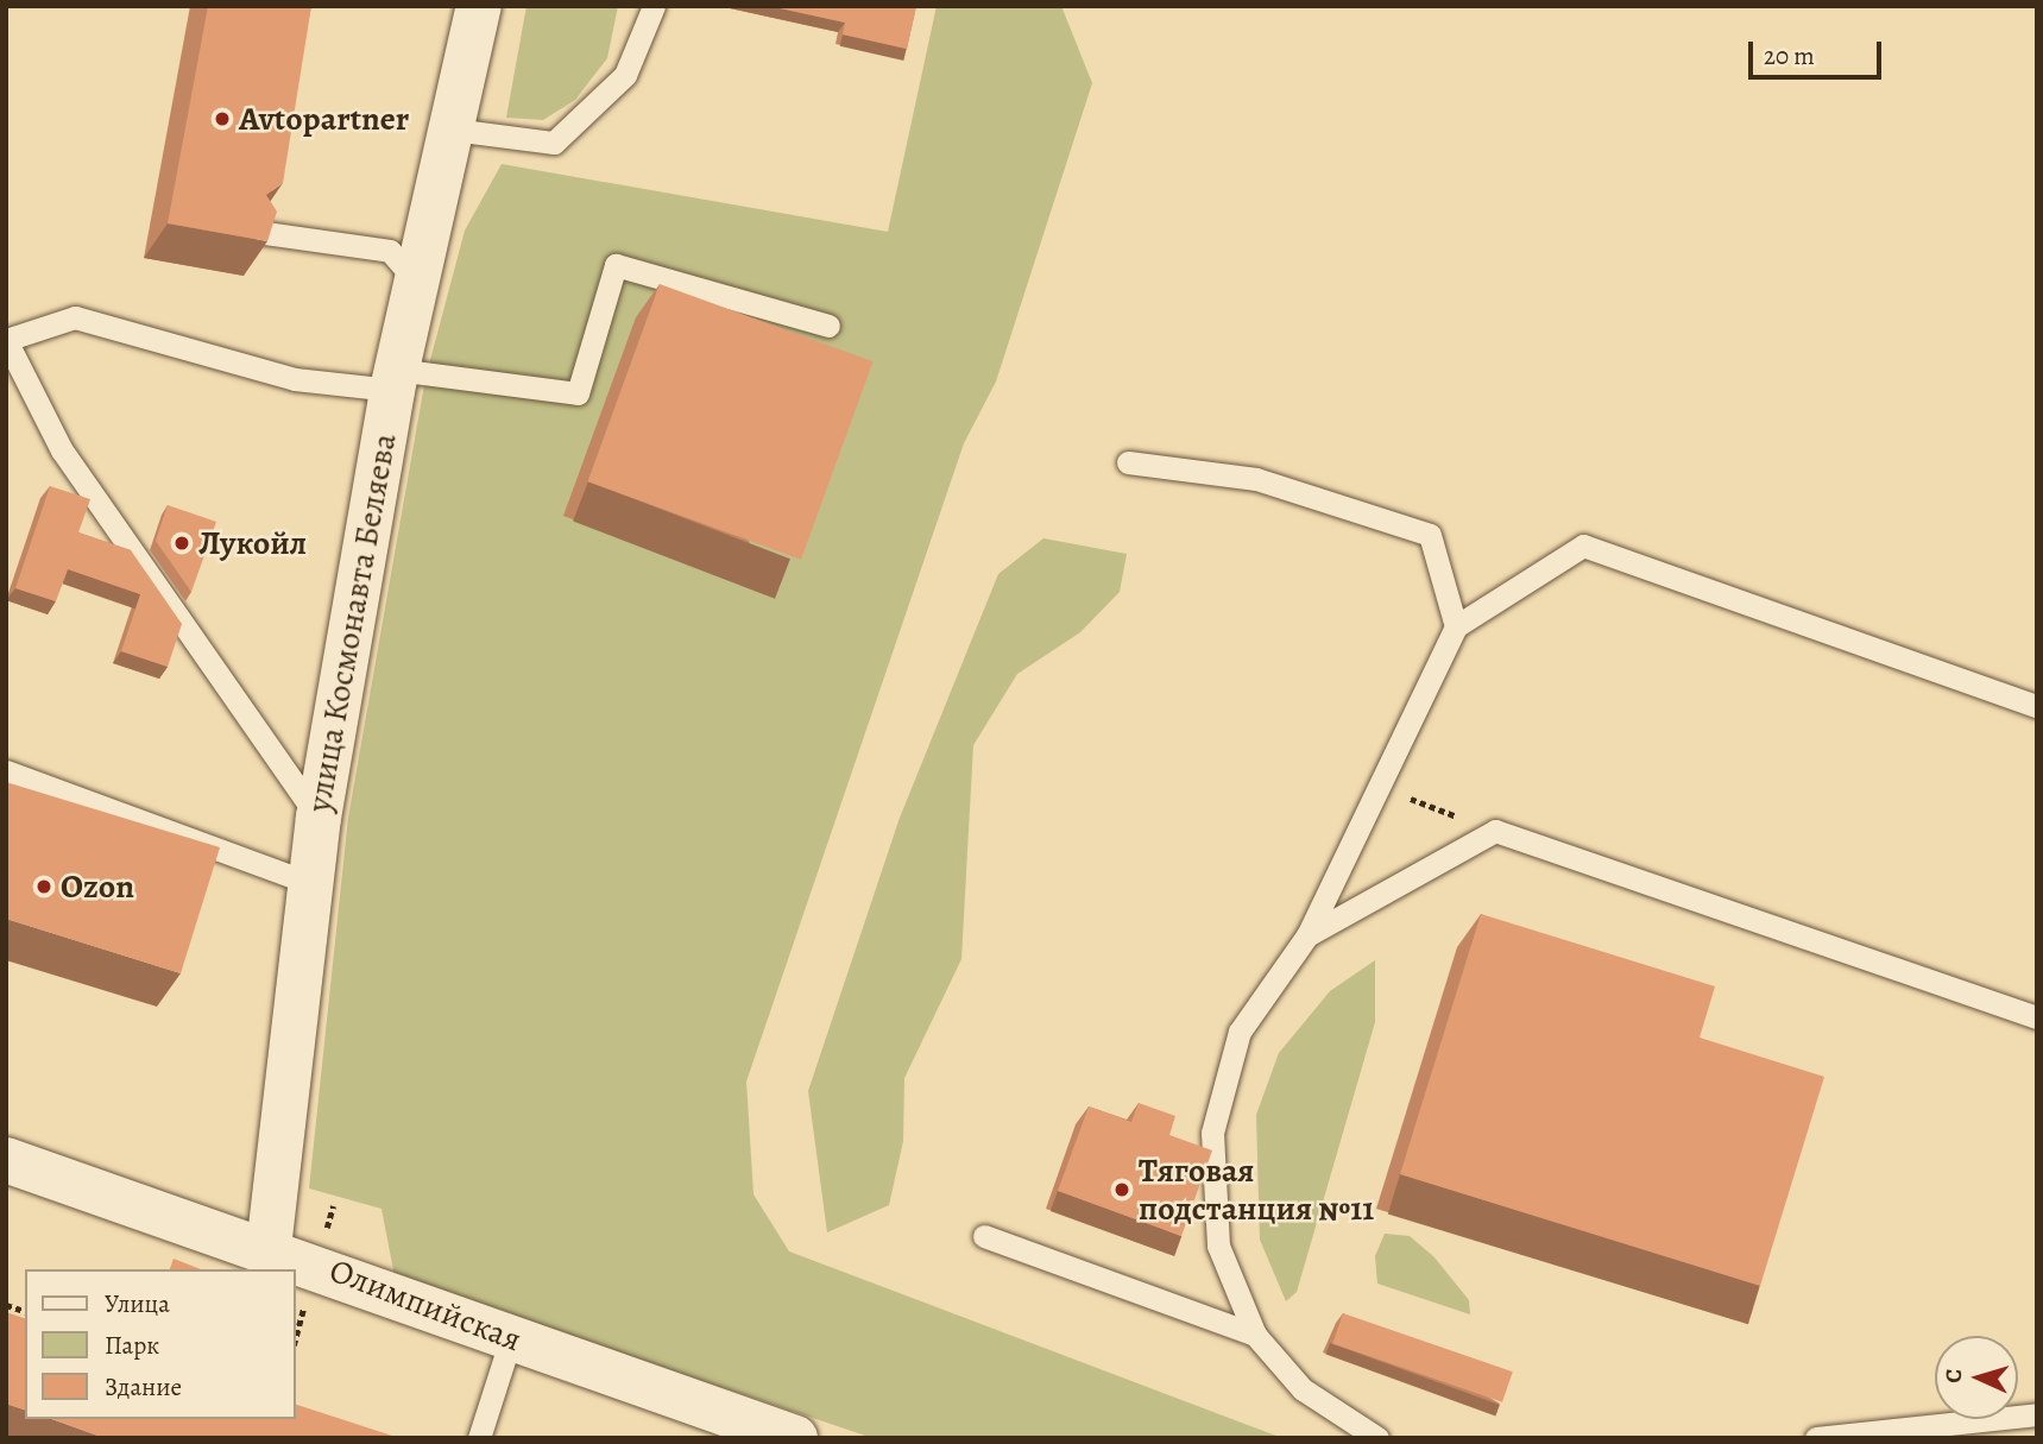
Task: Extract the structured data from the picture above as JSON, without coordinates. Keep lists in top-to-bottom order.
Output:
{
  "streets": {
    "street": ["улица Космонавта Беляева", "Олимпийская"]
  },
  "crossings": [
    ["улица Космонавта Беляева", "Олимпийская"]
  ],
  "places": [
    "Avtopartner",
    "Лукойл",
    "Ozon",
    "Тяговая подстанция №11"
  ],
  "legend": ["Улица", "Парк", "Здание"],
  "scale_bar": "20 m",
  "north": "left"
}
